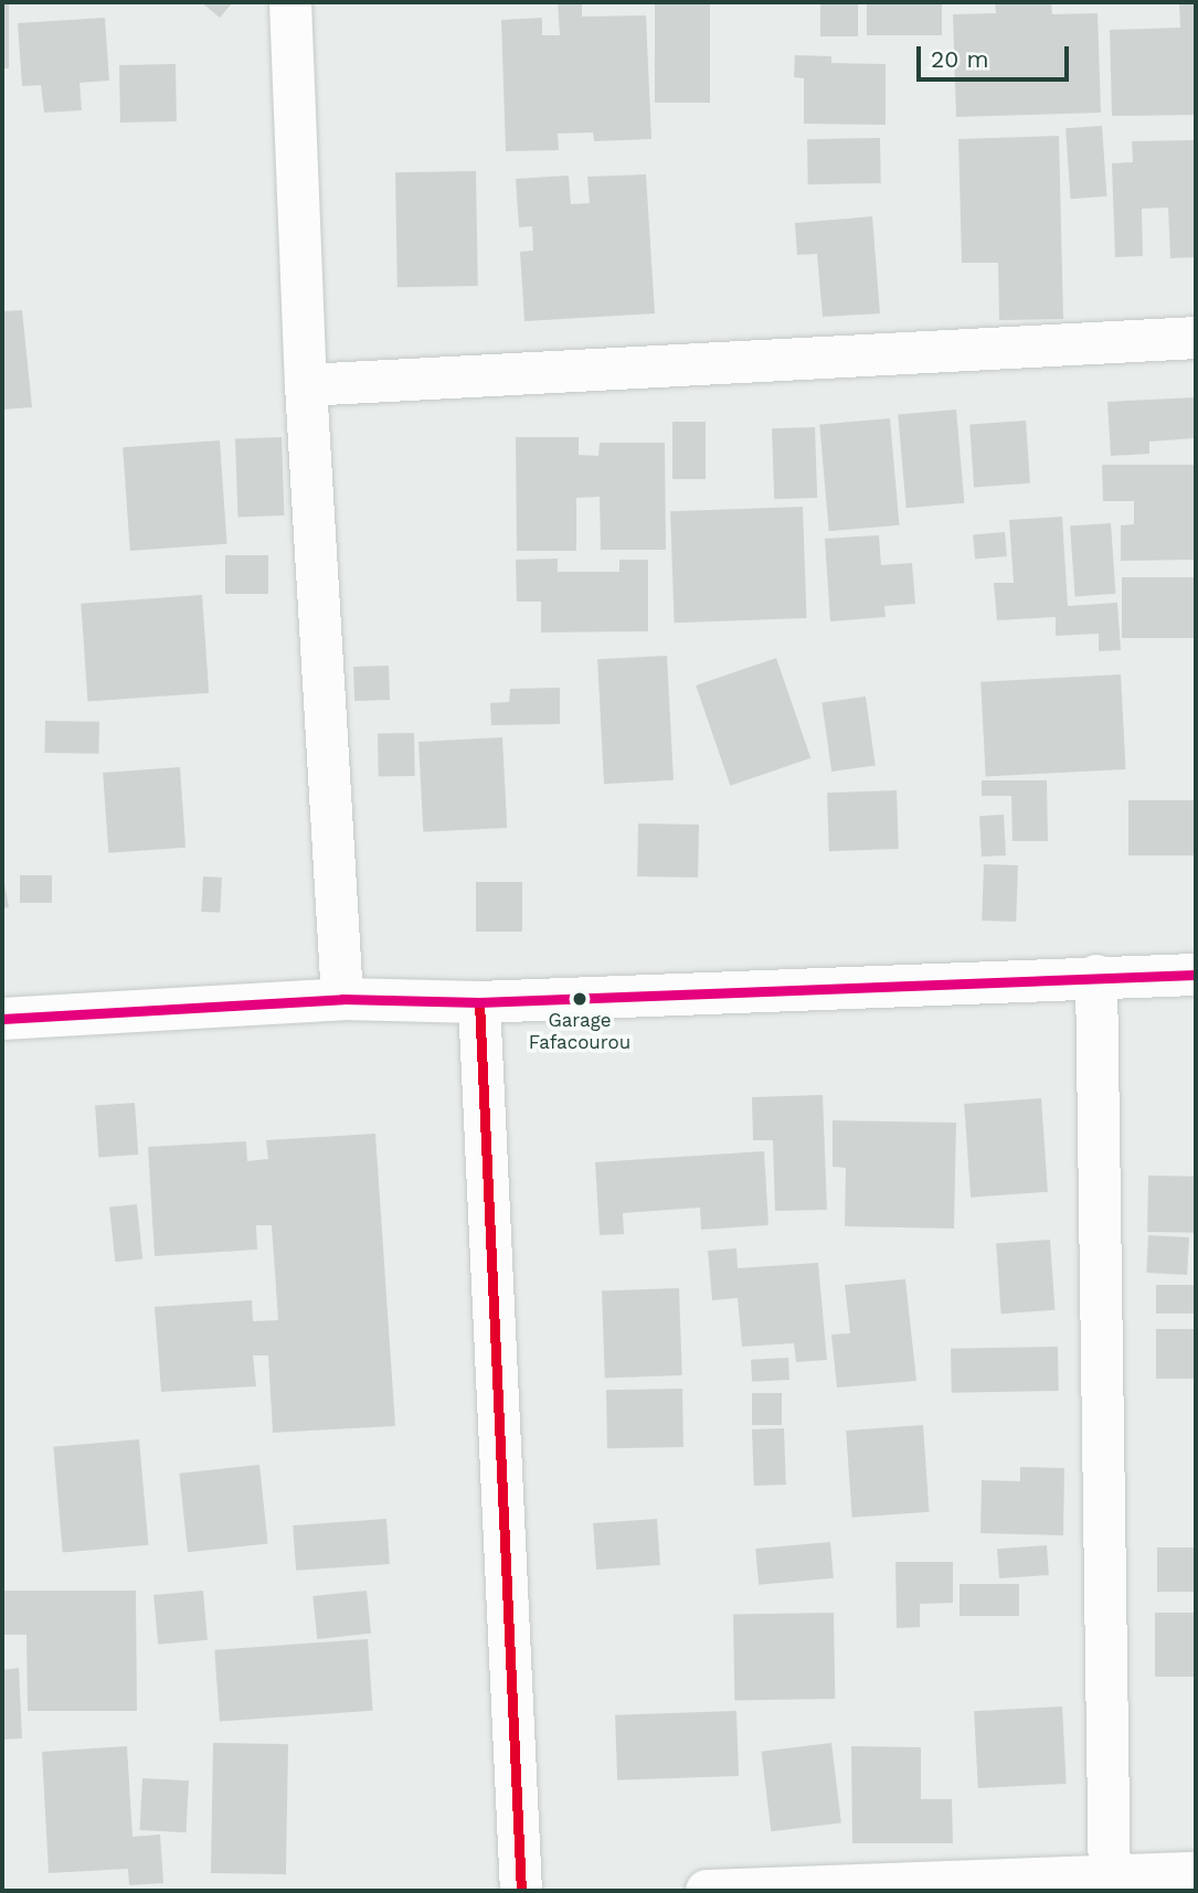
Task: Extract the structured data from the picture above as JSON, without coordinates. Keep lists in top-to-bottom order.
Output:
{
  "places": ["Garage Fafacourou"],
  "scale_bar": "20 m"
}
